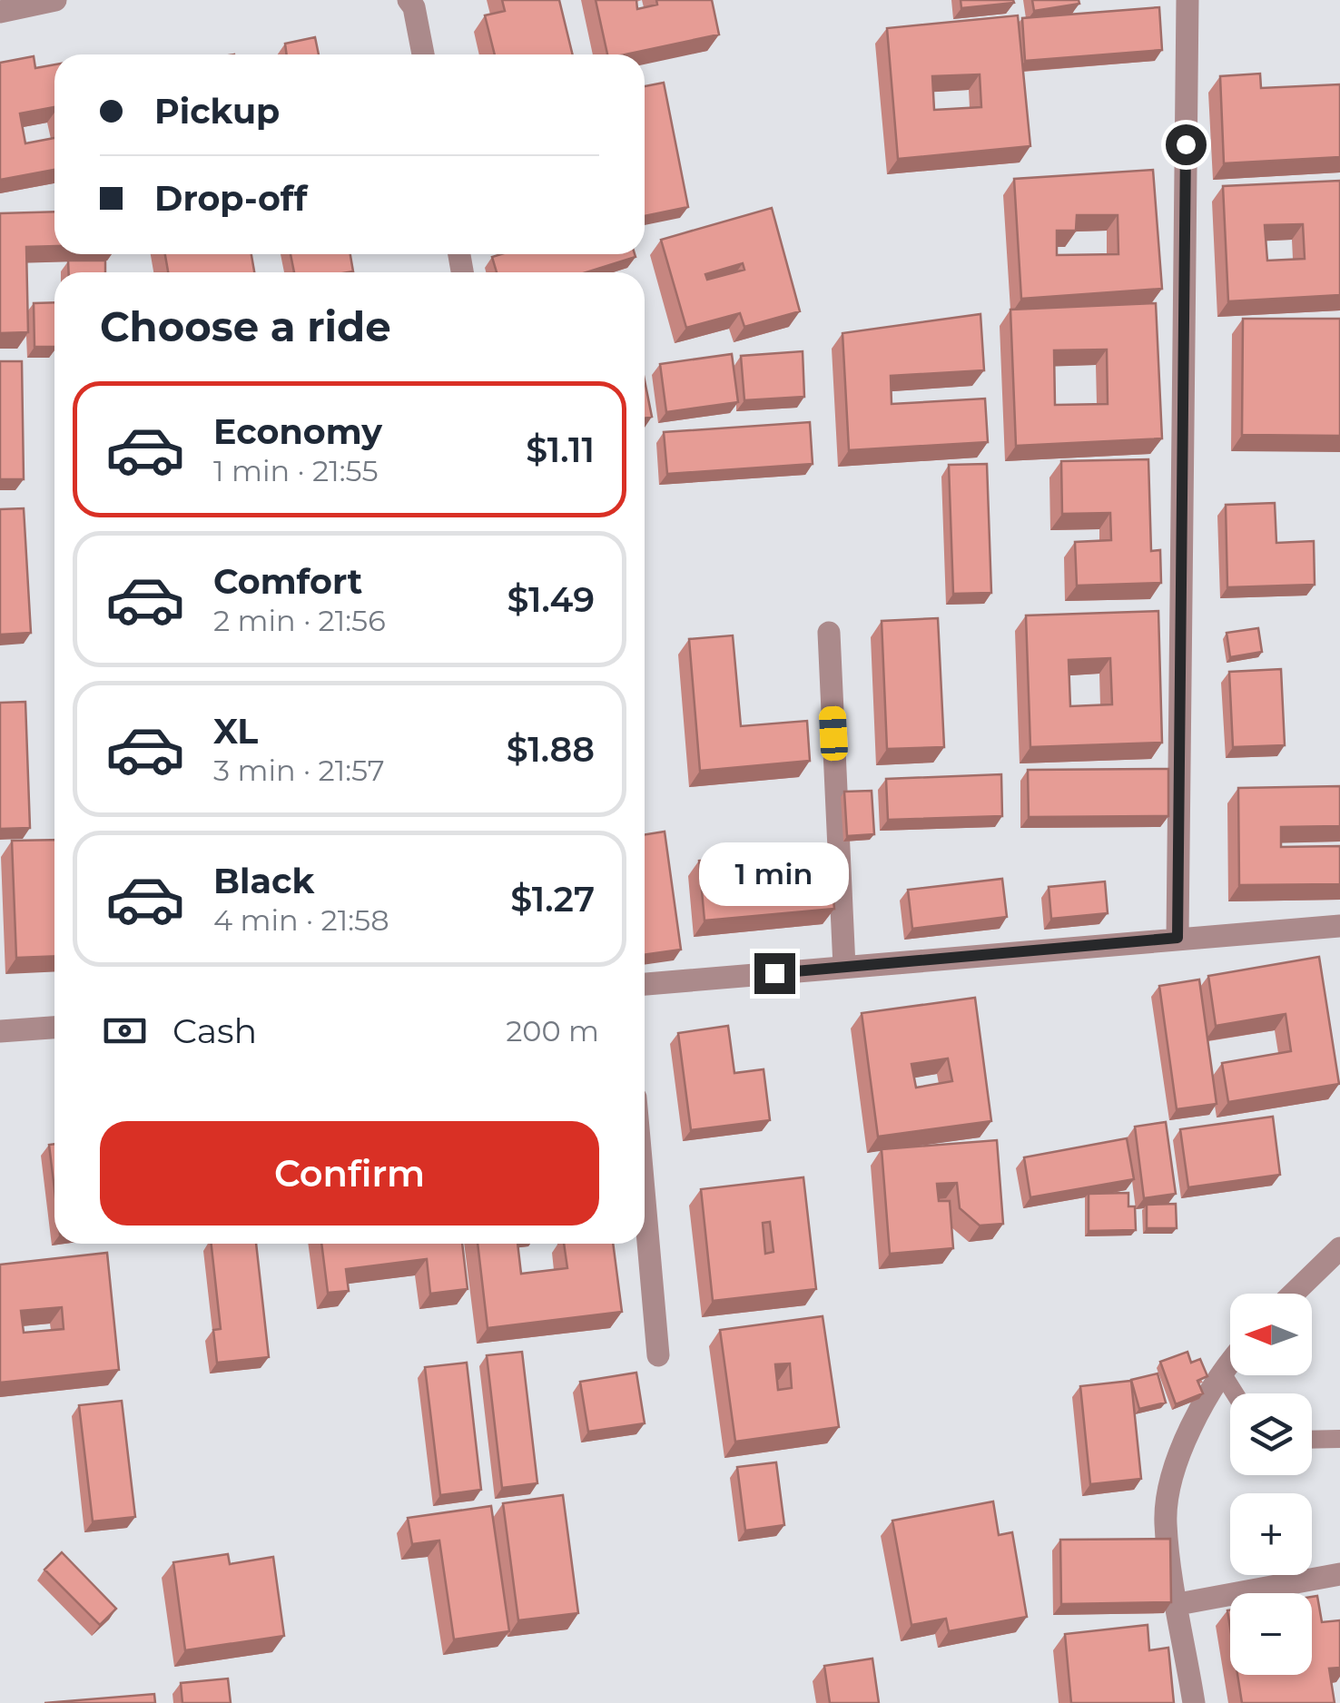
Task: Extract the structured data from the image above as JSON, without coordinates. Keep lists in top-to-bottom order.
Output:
{
  "north": "left",
  "page": {
    "banner": ["Pickup", "Drop-off"],
    "heading": "Choose a ride",
    "list": [
      {
        "name": "Economy",
        "note": "1 min · 21:55",
        "value": "$1.11"
      },
      {
        "name": "Comfort",
        "note": "2 min · 21:56",
        "value": "$1.49"
      },
      {
        "name": "XL",
        "note": "3 min · 21:57",
        "value": "$1.88"
      },
      {
        "name": "Black",
        "note": "4 min · 21:58",
        "value": "$1.27"
      }
    ],
    "bubble": "1 min",
    "pay": ["Cash", "200 m"],
    "buttons": "Confirm",
    "map_buttons": ["+", "−"]
  }
}
